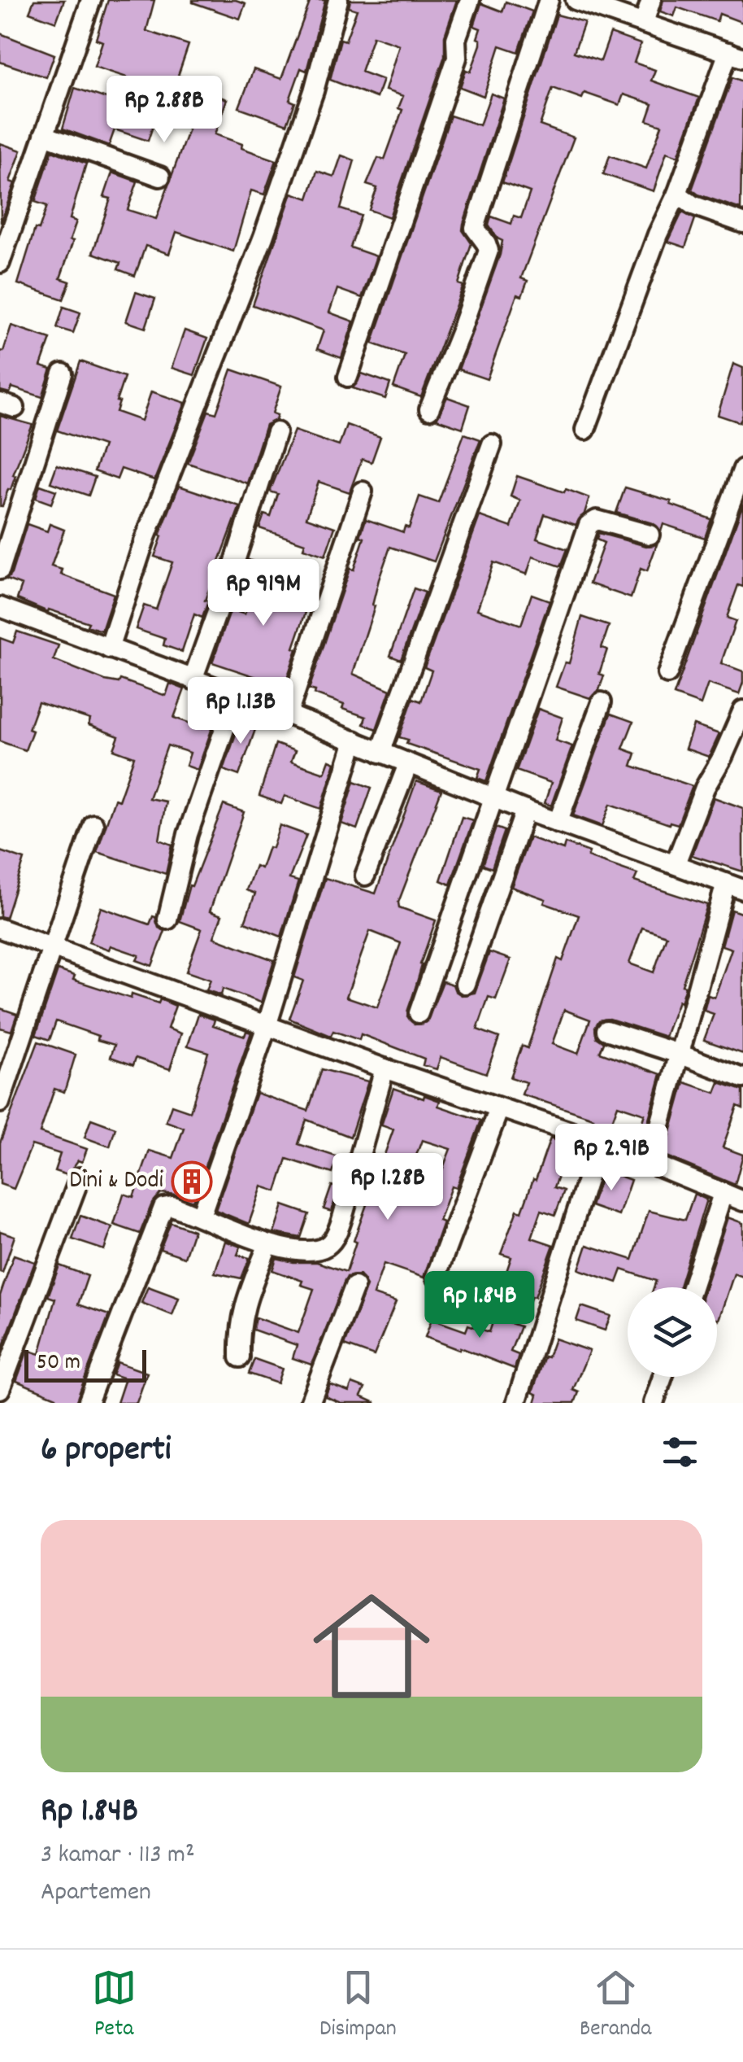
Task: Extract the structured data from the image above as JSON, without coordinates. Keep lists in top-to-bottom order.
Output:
{
  "places": {
    "building": ["Dini & Dodi"]
  },
  "scale_bar": "50 m",
  "page": {
    "price": [
      "Rp 2.88B",
      "Rp 919M",
      "Rp 1.13B",
      "Rp 2.91B",
      "Rp 1.28B",
      "Rp 1.84B"
    ],
    "scale": "50 m",
    "heading": "6 properti",
    "list": [
      {
        "name": "Rp 1.84B",
        "note": "3 kamar · 113 m² · Apartemen"
      }
    ],
    "tabs": ["Peta", "Disimpan", "Beranda"]
  }
}
